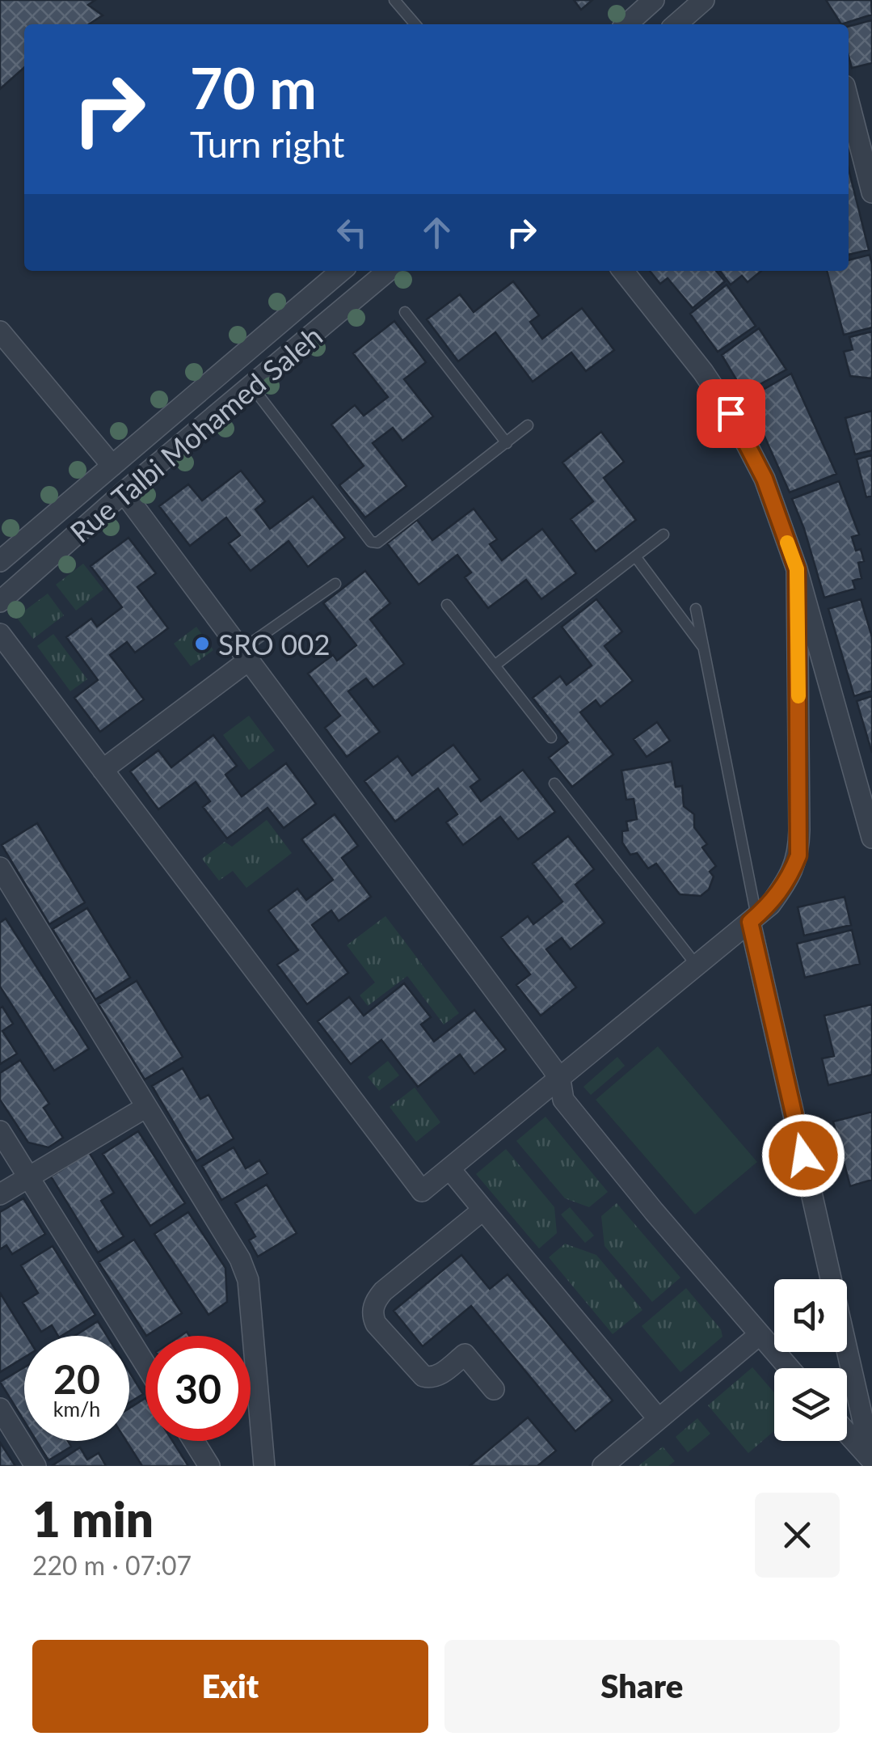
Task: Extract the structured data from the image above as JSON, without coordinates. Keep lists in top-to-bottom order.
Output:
{
  "streets": {
    "street": ["Rue Talbi Mohamed Saleh"]
  },
  "places": ["SRO 002"],
  "page": {
    "turn": ["70 m", "Turn right"],
    "speed": "20 km/h",
    "limit": "30",
    "heading": ["1 min", "220 m · 07:07"],
    "buttons": ["Exit", "Share"]
  }
}
